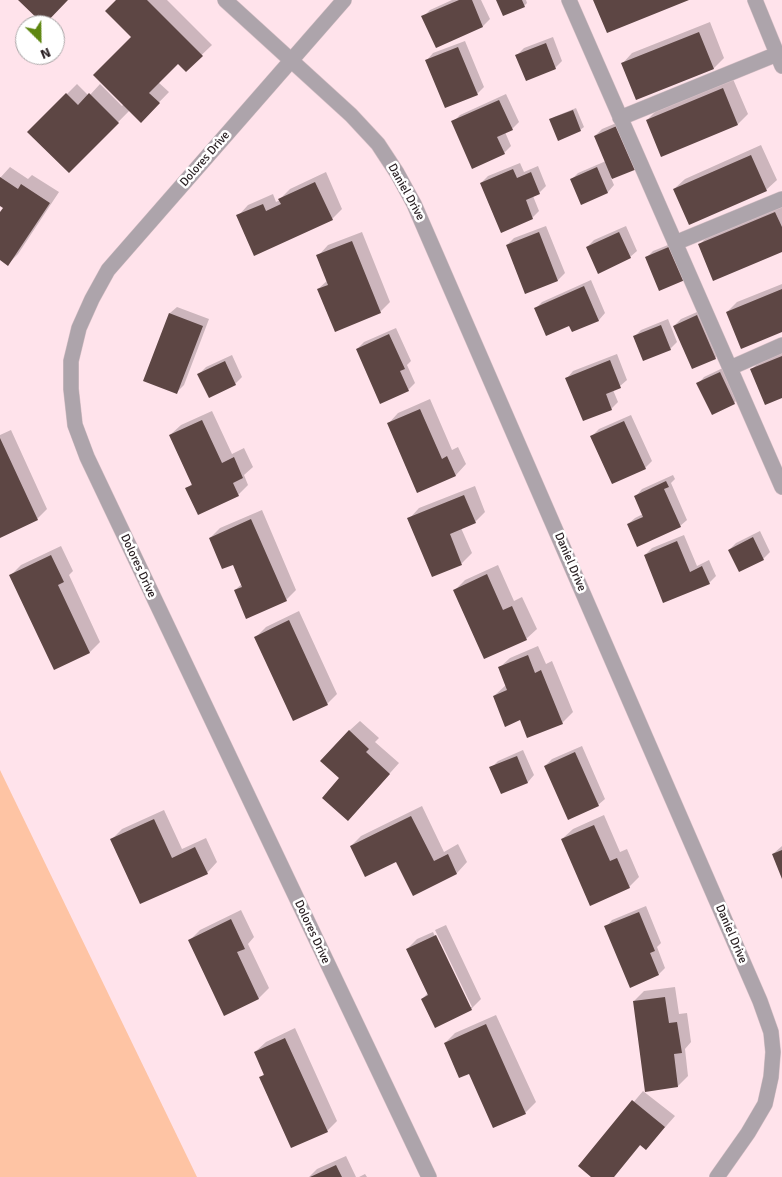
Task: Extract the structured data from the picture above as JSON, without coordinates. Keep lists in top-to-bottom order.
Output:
{
  "streets": {
    "street": ["Dolores Drive", "Daniel Drive"]
  },
  "crossings": [
    ["Dolores Drive", "Daniel Drive"]
  ],
  "north": "bottom right"
}
